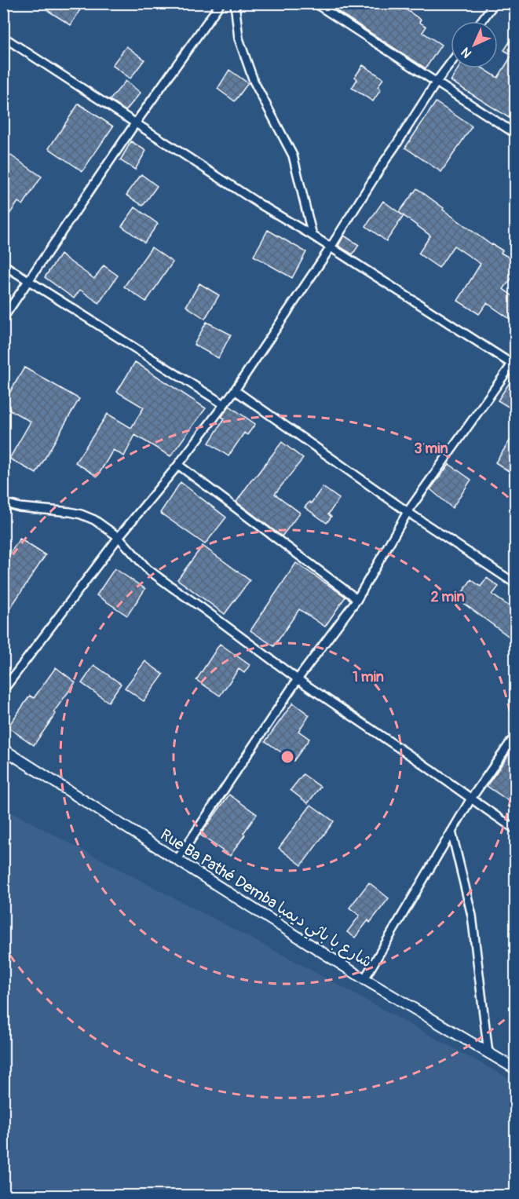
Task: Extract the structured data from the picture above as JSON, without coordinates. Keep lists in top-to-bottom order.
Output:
{
  "streets": {
    "street": ["Rue Ba Pathé Demba شارع با باثي ديمبا"]
  },
  "north": "bottom left",
  "rings": ["3 min", "2 min", "1 min"]
}
